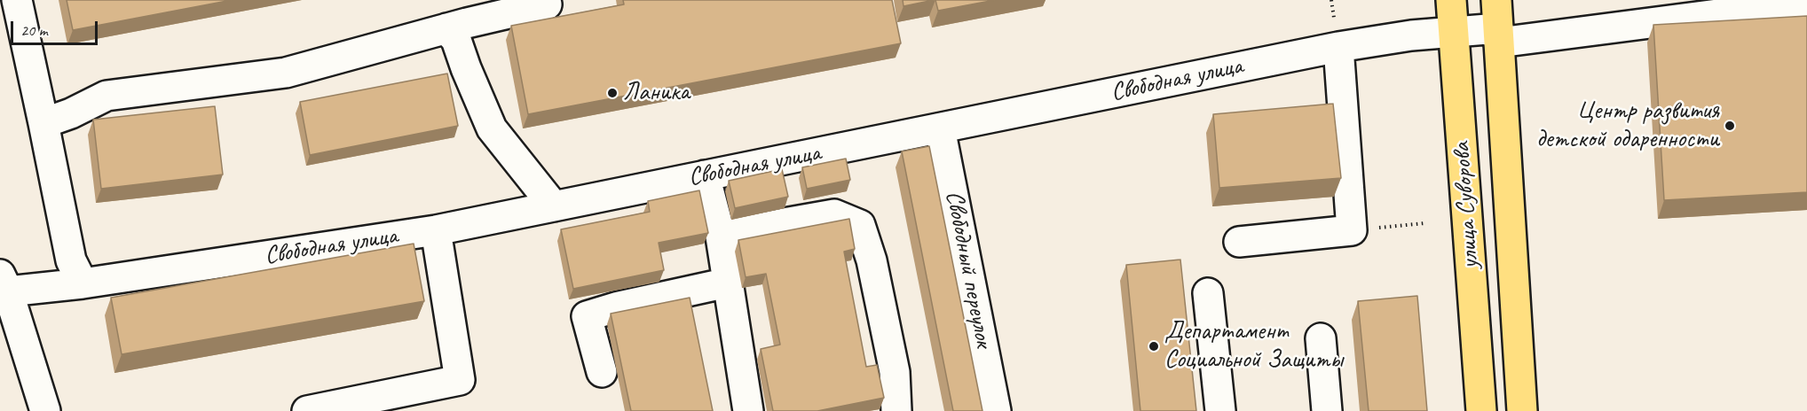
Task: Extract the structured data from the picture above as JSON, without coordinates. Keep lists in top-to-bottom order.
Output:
{
  "streets": {
    "main road": ["улица Суворова"],
    "street": ["Свободная улица", "Свободный переулок"]
  },
  "crossings": [
    ["Свободная улица", "улица Суворова"],
    ["Свободная улица", "Свободный переулок"]
  ],
  "places": ["Ланика", "Центр развития детской одаренности", "Департамент Социальной Защиты"],
  "scale_bar": "20 m"
}
